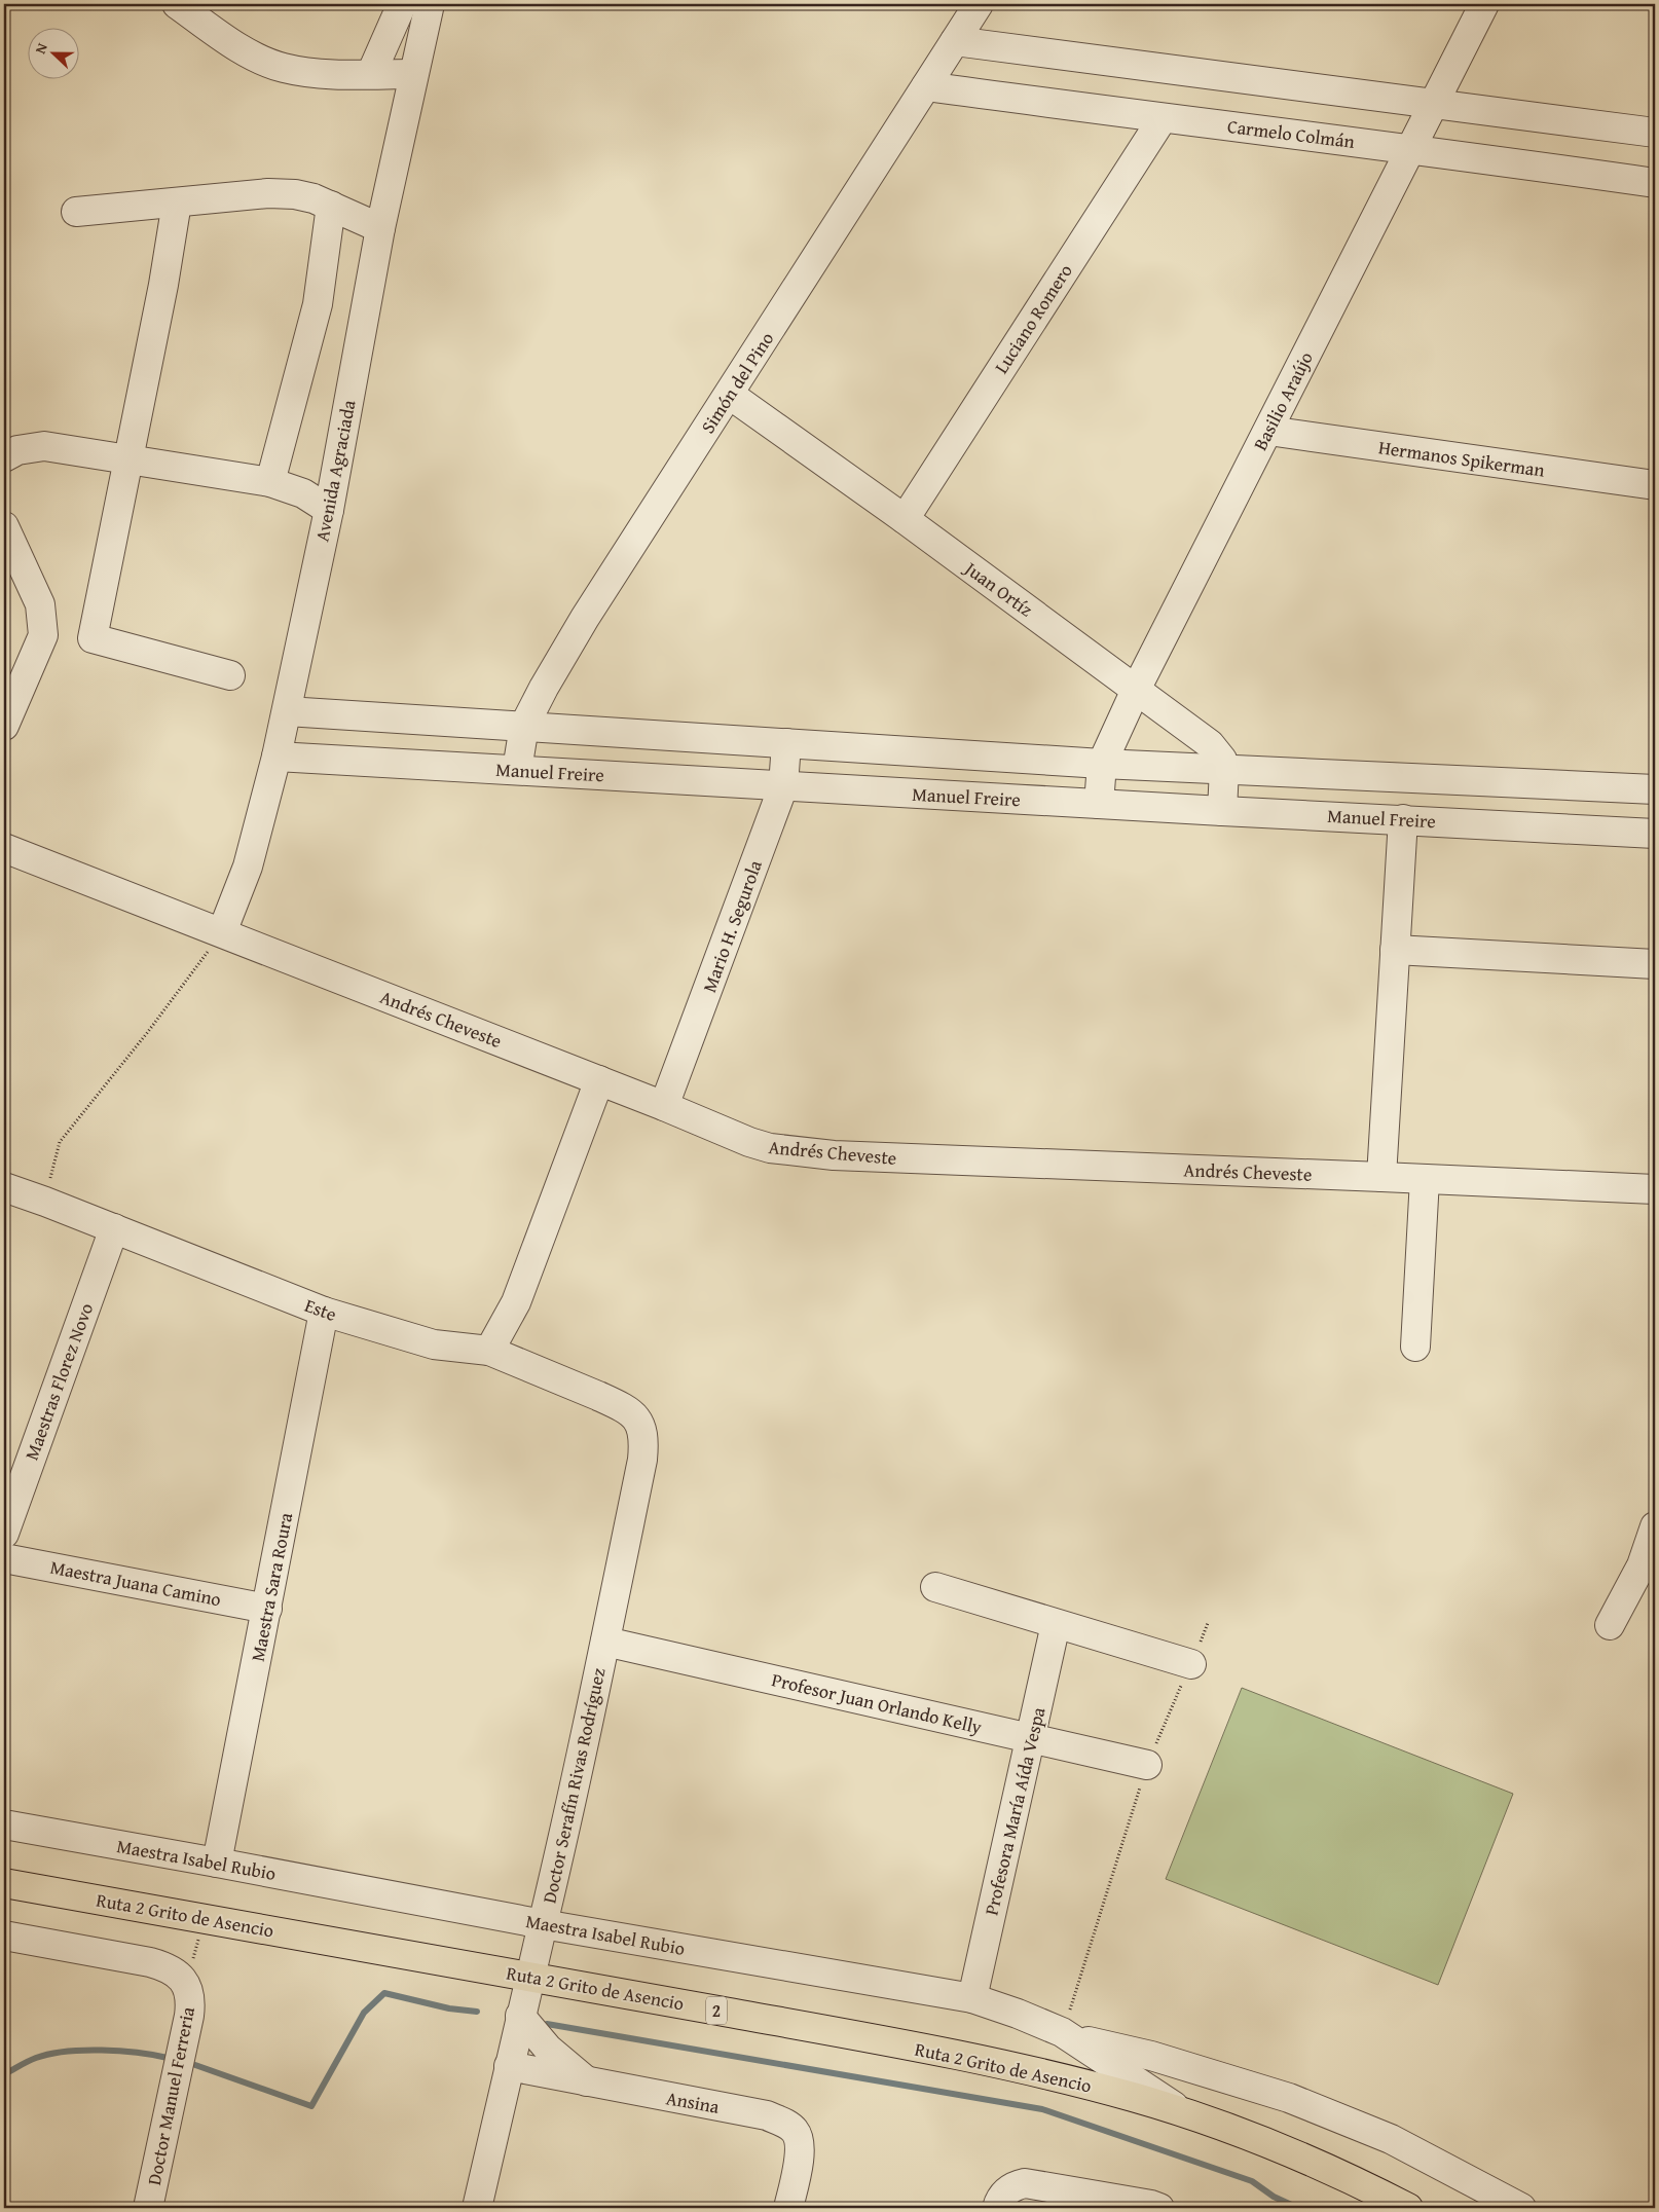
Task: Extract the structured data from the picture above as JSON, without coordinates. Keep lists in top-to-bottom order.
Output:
{
  "streets": {
    "highway": ["Ruta 2 Grito de Asencio", "2"],
    "street": [
      "Carmelo Colmán",
      "Luciano Romero",
      "Simón del Pino",
      "Basilio Araújo",
      "Hermanos Spikerman",
      "Avenida Agraciada",
      "Juan Ortíz",
      "Manuel Freire",
      "Mario H. Segurola",
      "Andrés Cheveste",
      "Este",
      "Maestras Florez Novo",
      "Maestra Juana Camino",
      "Maestra Sara Roura",
      "Profesor Juan Orlando Kelly",
      "Doctor Serafín Rivas Rodríguez",
      "Profesora María Aída Vespa",
      "Maestra Isabel Rubio",
      "Doctor Manuel Ferreria",
      "Ansina"
    ]
  },
  "crossings": [
    ["Carmelo Colmán", "Luciano Romero"],
    ["Carmelo Colmán", "Simón del Pino"],
    ["Carmelo Colmán", "Basilio Araújo"],
    ["Luciano Romero", "Juan Ortíz"],
    ["Simón del Pino", "Juan Ortíz"],
    ["Simón del Pino", "Manuel Freire"],
    ["Basilio Araújo", "Hermanos Spikerman"],
    ["Basilio Araújo", "Juan Ortíz"],
    ["Basilio Araújo", "Manuel Freire"],
    ["Avenida Agraciada", "Manuel Freire"],
    ["Avenida Agraciada", "Andrés Cheveste"],
    ["Manuel Freire", "Mario H. Segurola"],
    ["Mario H. Segurola", "Andrés Cheveste"],
    ["Este", "Maestras Florez Novo"],
    ["Este", "Maestra Sara Roura"],
    ["Este", "Doctor Serafín Rivas Rodríguez"],
    ["Maestra Juana Camino", "Maestra Sara Roura"],
    ["Maestra Sara Roura", "Maestra Isabel Rubio"],
    ["Profesor Juan Orlando Kelly", "Doctor Serafín Rivas Rodríguez"],
    ["Profesor Juan Orlando Kelly", "Profesora María Aída Vespa"],
    ["Doctor Serafín Rivas Rodríguez", "Maestra Isabel Rubio"],
    ["Doctor Serafín Rivas Rodríguez", "Ruta 2 Grito de Asencio"],
    ["Doctor Serafín Rivas Rodríguez", "Ansina"],
    ["Profesora María Aída Vespa", "Maestra Isabel Rubio"],
    ["Maestra Isabel Rubio", "Ruta 2 Grito de Asencio"]
  ],
  "north": "left"
}
